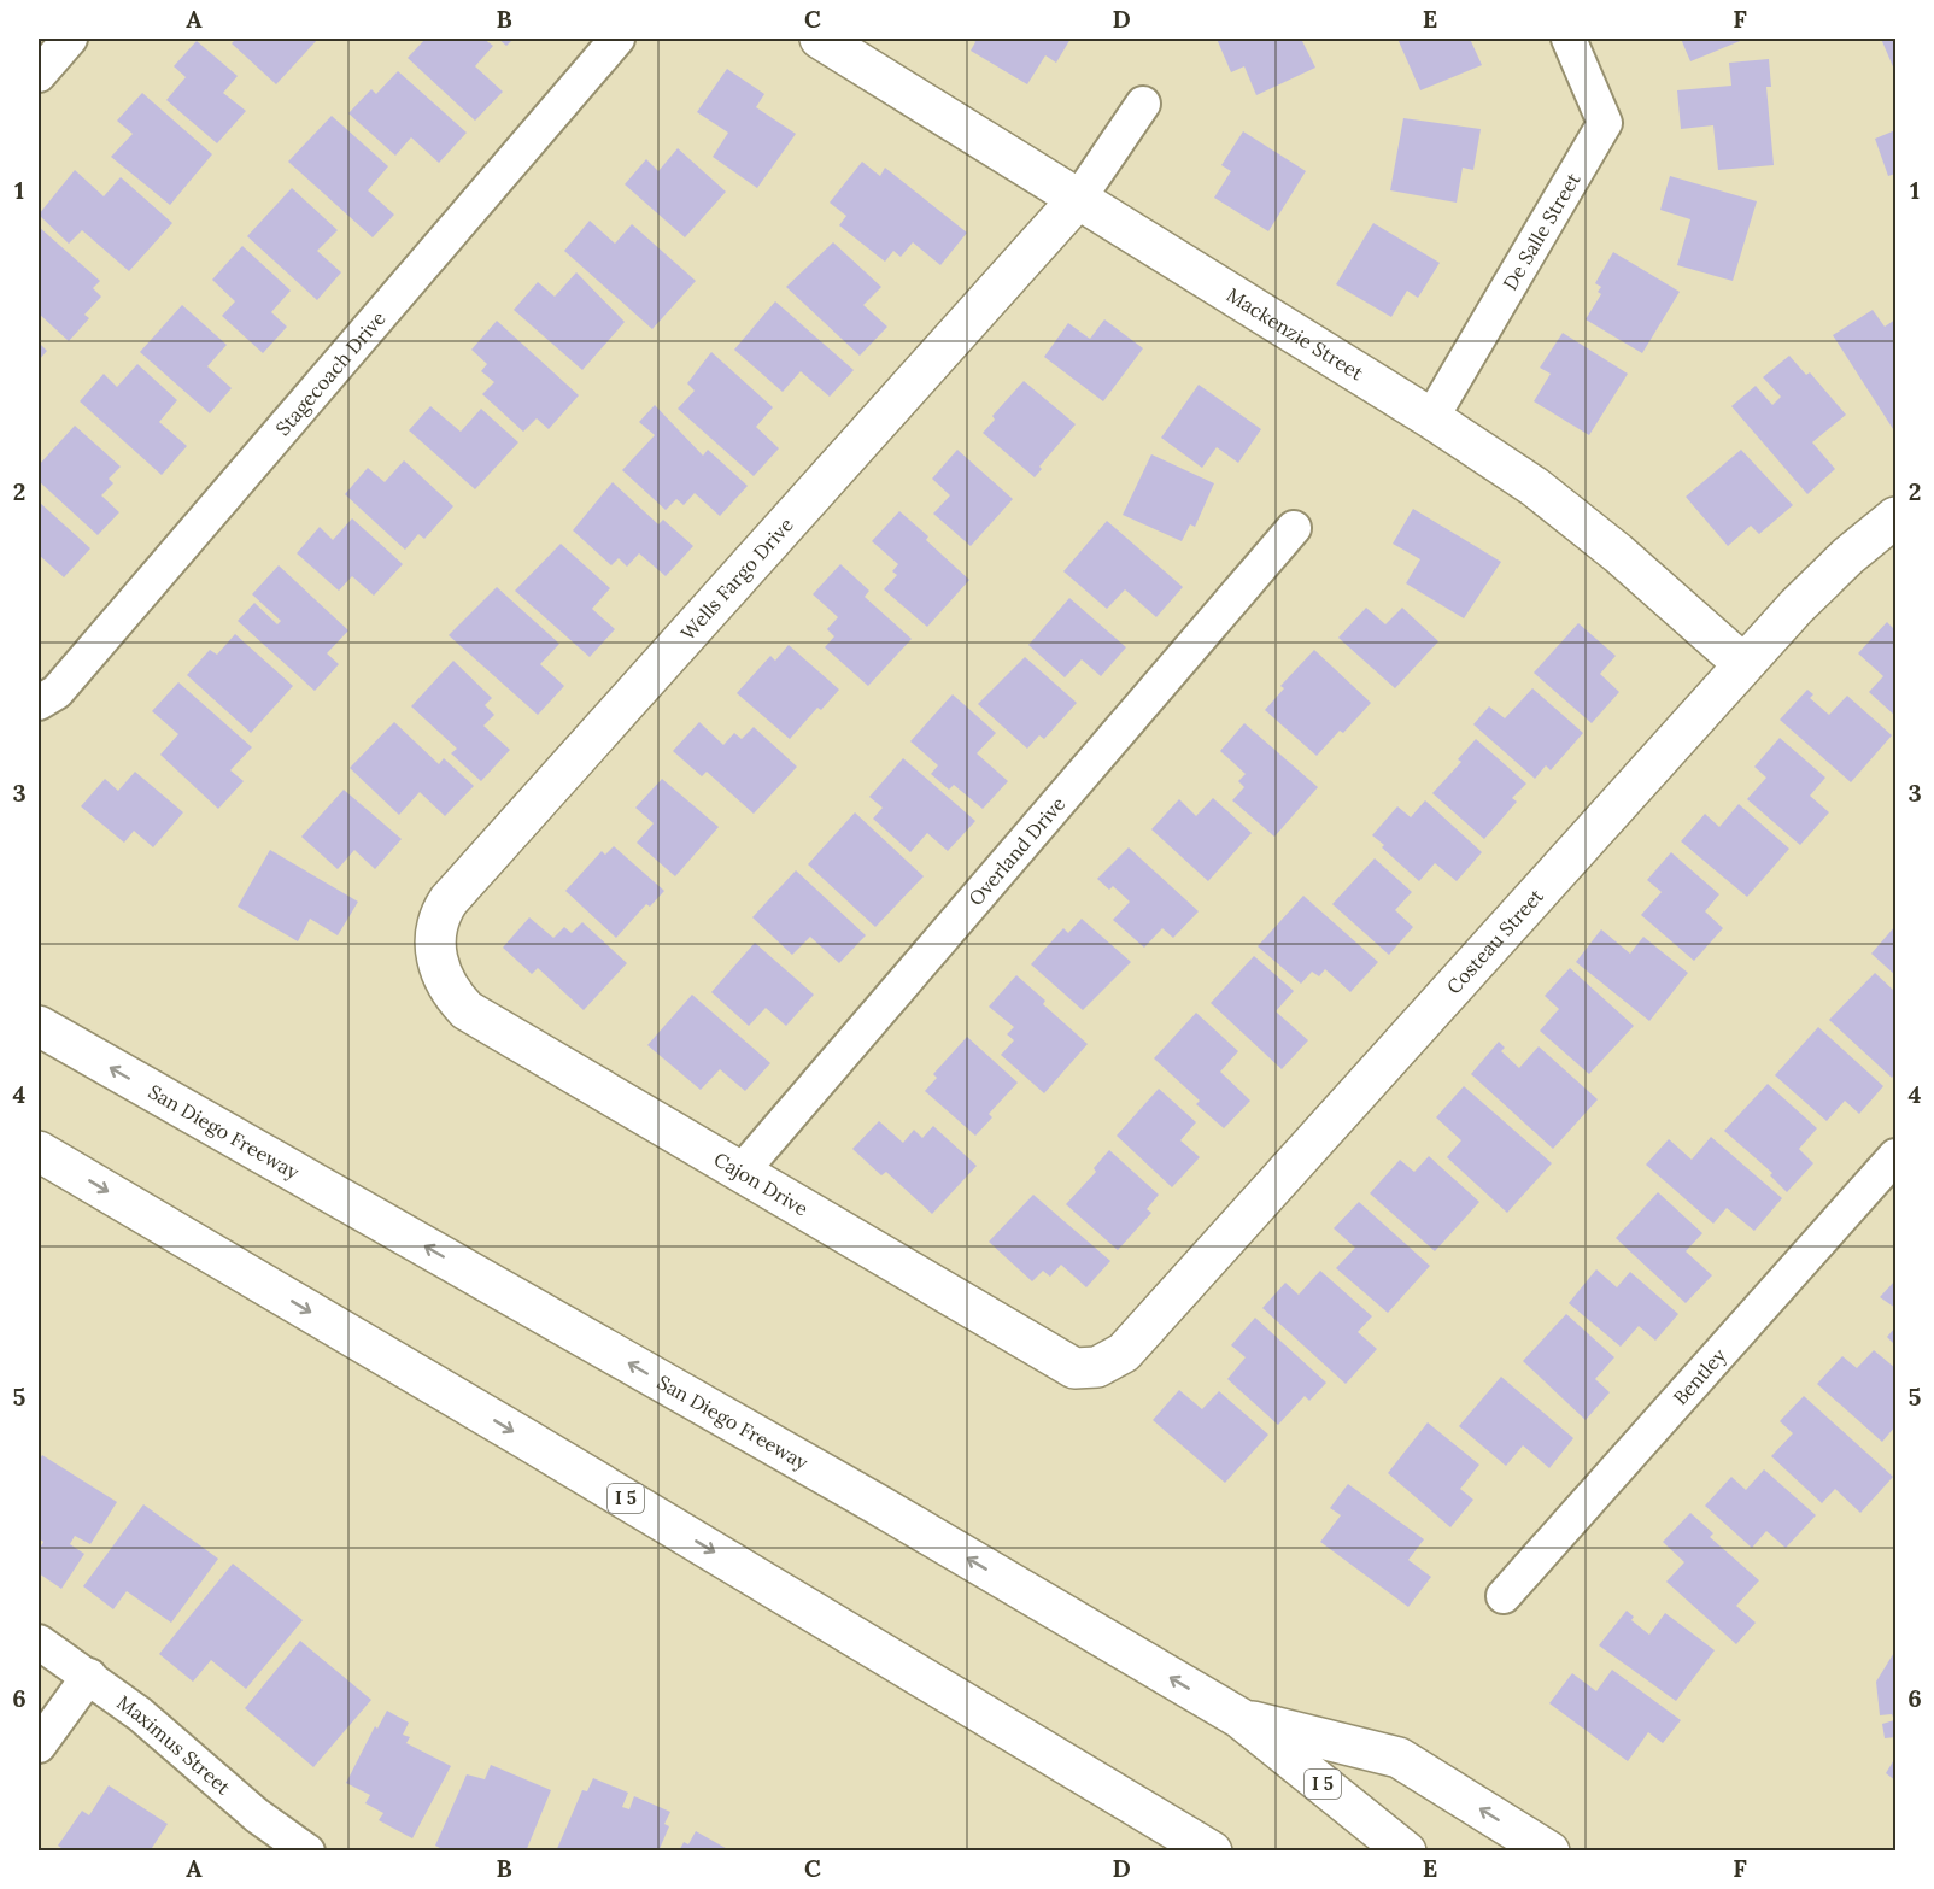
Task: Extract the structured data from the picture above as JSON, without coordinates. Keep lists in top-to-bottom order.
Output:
{
  "streets": {
    "main road": [
      "Mackenzie Street",
      "Wells Fargo Drive",
      "Costeau Street",
      "San Diego Freeway",
      "Cajon Drive",
      "I 5"
    ],
    "street": [
      "De Salle Street",
      "Stagecoach Drive",
      "Overland Drive",
      "Bentley",
      "Maximus Street"
    ]
  },
  "crossings": [
    ["De Salle Street", "Mackenzie Street"],
    ["Mackenzie Street", "Wells Fargo Drive"],
    ["Mackenzie Street", "Costeau Street"],
    ["Wells Fargo Drive", "Cajon Drive"],
    ["Overland Drive", "Cajon Drive"],
    ["Costeau Street", "Cajon Drive"]
  ],
  "grid": {
    "columns": [
      "A",
      "B",
      "C",
      "D",
      "E",
      "F"
    ],
    "rows": [
      "1",
      "2",
      "3",
      "4",
      "5",
      "6"
    ]
  }
}
